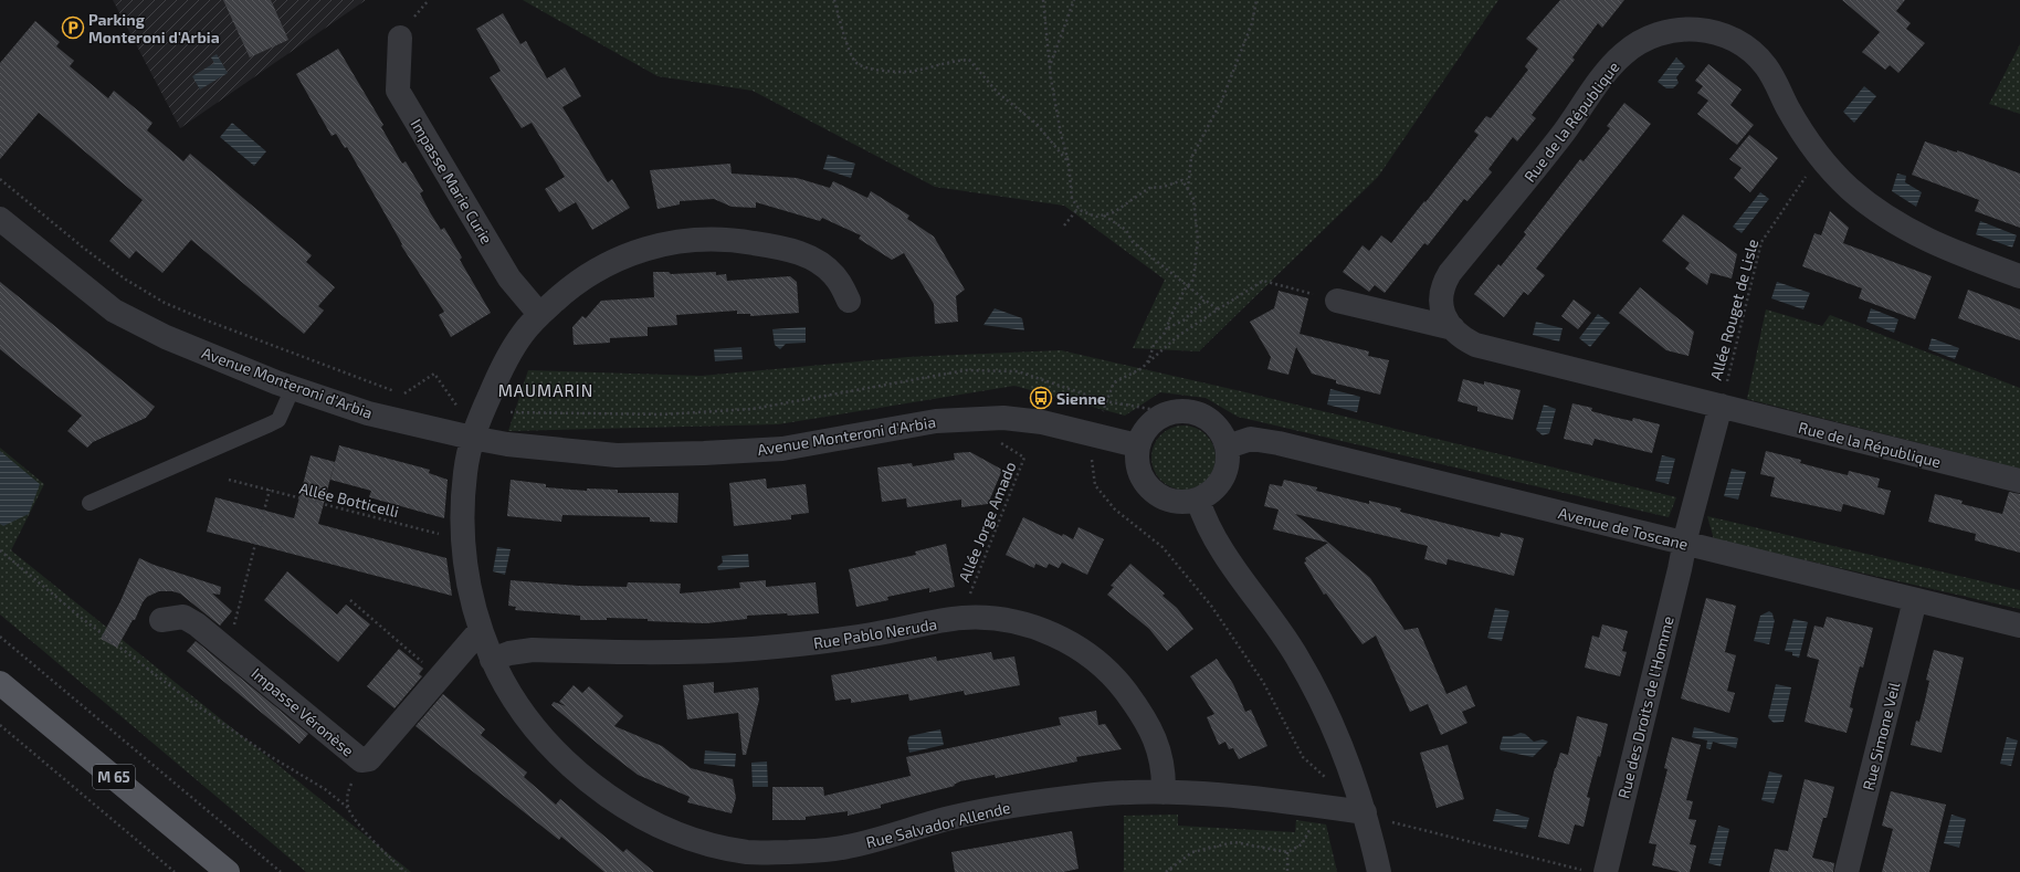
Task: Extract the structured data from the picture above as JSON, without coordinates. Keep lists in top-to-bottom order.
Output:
{
  "streets": {
    "main road": ["M 65"],
    "street": [
      "Rue de la République",
      "Impasse Marie Curie",
      "Avenue Monteroni d'Arbia",
      "Avenue de Toscane",
      "Rue Pablo Neruda",
      "Rue des Droits de l'Homme",
      "Impasse Véronèse",
      "Rue Simone Veil",
      "Rue Salvador Allende"
    ],
    "path": ["Allée Rouget de Lisle", "Allée Botticelli", "Allée Jorge Amado"]
  },
  "crossings": [
    ["Rue de la République", "Allée Rouget de Lisle"],
    ["Impasse Marie Curie", "Rue Salvador Allende"],
    ["Avenue Monteroni d'Arbia", "Allée Jorge Amado"],
    ["Avenue Monteroni d'Arbia", "Avenue de Toscane"],
    ["Avenue Monteroni d'Arbia", "Rue Salvador Allende"],
    ["Allée Botticelli", "Rue Salvador Allende"],
    ["Allée Jorge Amado", "Rue Pablo Neruda"],
    ["Avenue de Toscane", "Rue des Droits de l'Homme"],
    ["Avenue de Toscane", "Rue Simone Veil"],
    ["Rue Pablo Neruda", "Rue Salvador Allende"],
    ["Impasse Véronèse", "Rue Salvador Allende"]
  ],
  "districts": ["MAUMARIN"],
  "places": {
    "parking": ["Parking Monteroni d'Arbia"],
    "bus stop": ["Sienne"]
  }
}
